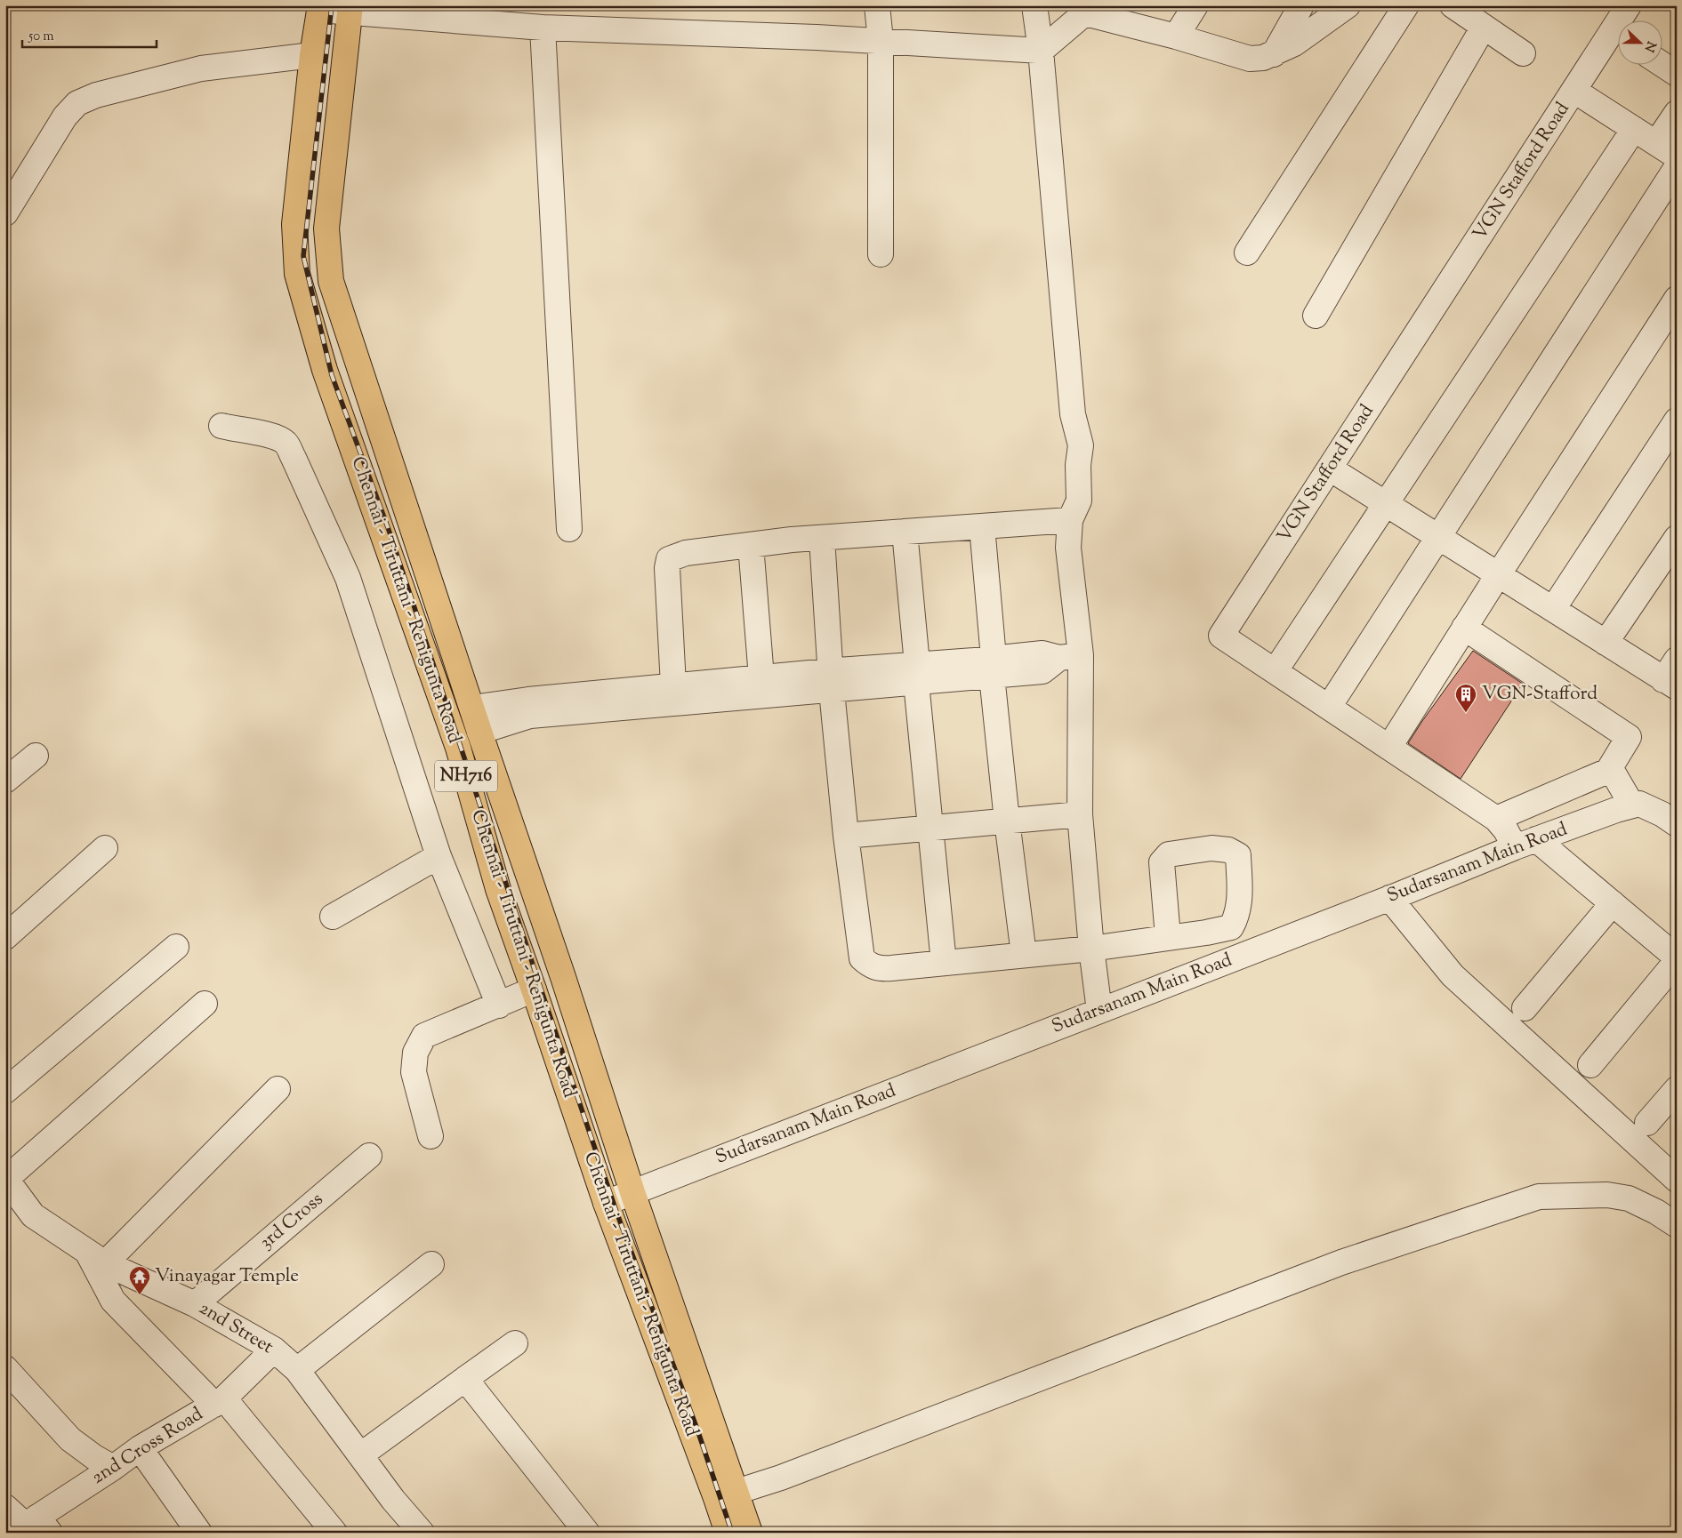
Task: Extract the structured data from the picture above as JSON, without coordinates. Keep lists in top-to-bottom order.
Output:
{
  "streets": {
    "highway": ["Chennai - Tiruttani - Renigunta Road", "NH716"],
    "street": [
      "VGN Stafford Road",
      "Sudarsanam Main Road",
      "3rd Cross",
      "2nd Street",
      "2nd Cross Road"
    ]
  },
  "crossings": [
    ["VGN Stafford Road", "Sudarsanam Main Road"],
    ["Chennai - Tiruttani - Renigunta Road", "Sudarsanam Main Road"],
    ["3rd Cross", "2nd Street"],
    ["2nd Street", "2nd Cross Road"]
  ],
  "places": {
    "building": ["VGN-Stafford"],
    "temple": ["Vinayagar Temple"]
  },
  "scale_bar": "50 m",
  "north": "right"
}
